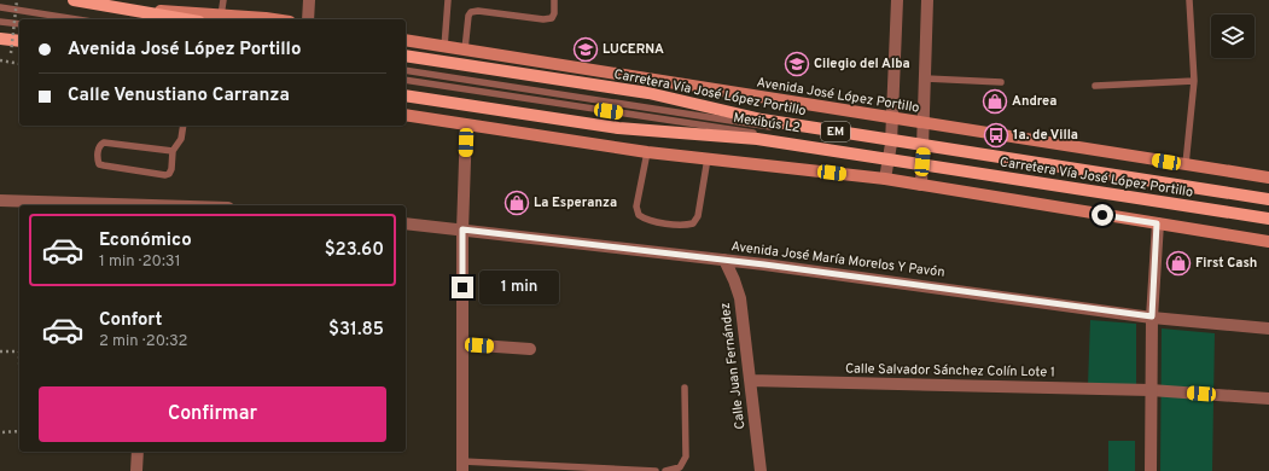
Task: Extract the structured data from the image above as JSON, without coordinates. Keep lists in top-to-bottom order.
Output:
{
  "streets": {
    "main road": ["Carretera Vía José López Portillo", "Avenida José López Portillo", "EM"],
    "street": ["Avenida José María Morelos Y Pavón", "Calle Juan Fernández", "Calle Salvador Sánchez Colín Lote 1"],
    "lane": ["Mexibús L2"]
  },
  "crossings": [
    ["Avenida José María Morelos Y Pavón", "Calle Juan Fernández"],
    ["Calle Juan Fernández", "Calle Salvador Sánchez Colín Lote 1"]
  ],
  "places": {
    "school or university": ["LUCERNA", "Cilegio del Alba"],
    "shop": ["Andrea", "La Esperanza", "First Cash"],
    "bus stop": ["1a. de Villa"]
  },
  "page": {
    "banner": ["Avenida José López Portillo", "Calle Venustiano Carranza"],
    "list": [
      {
        "name": "Económico",
        "note": "1 min · 20:31",
        "value": "$23.60"
      },
      {
        "name": "Confort",
        "note": "2 min · 20:32",
        "value": "$31.85"
      }
    ],
    "bubble": "1 min",
    "buttons": "Confirmar"
  }
}
